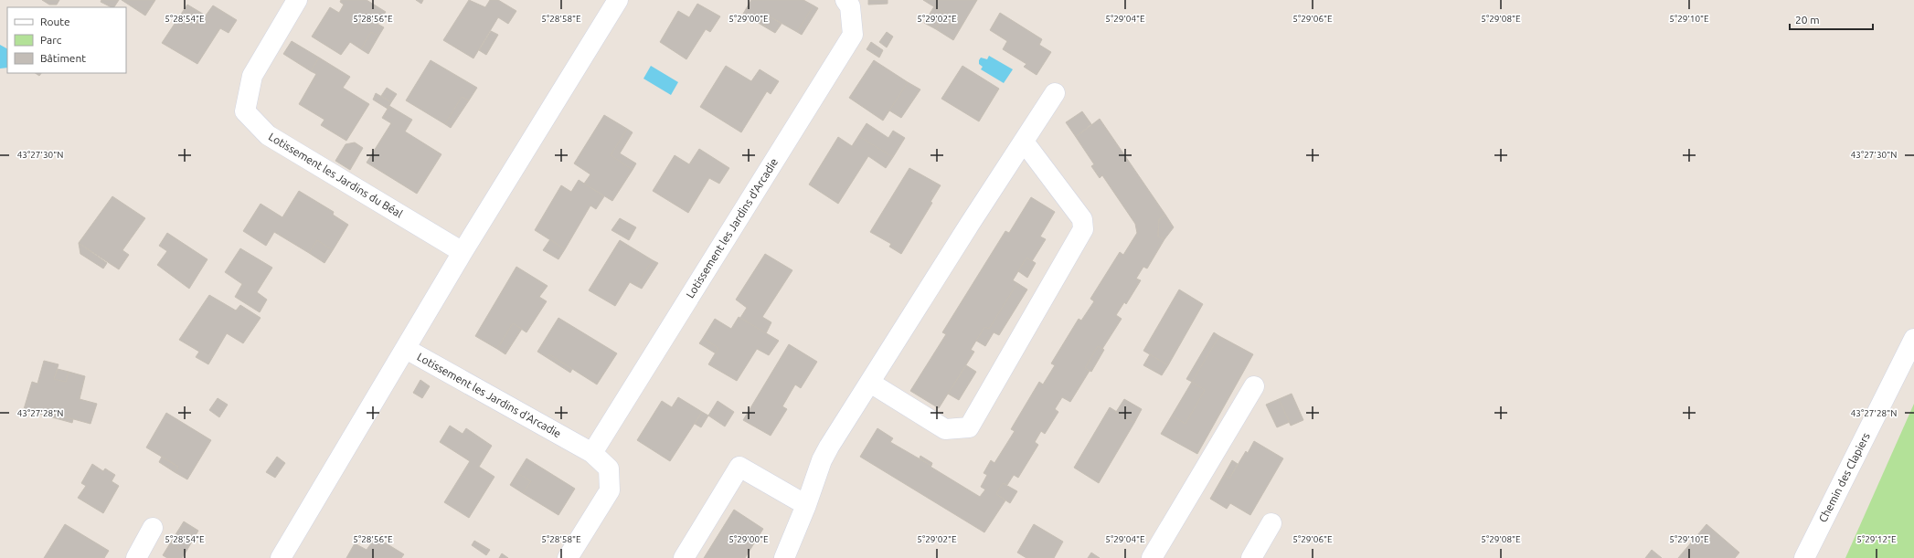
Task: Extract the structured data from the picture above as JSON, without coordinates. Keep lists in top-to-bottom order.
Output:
{
  "streets": {
    "street": ["Lotissement les Jardins du Béal", "Lotissement les Jardins d'Arcadie", "Chemin des Clapiers"]
  },
  "legend": ["Route", "Parc", "Bâtiment"],
  "scale_bar": "20 m",
  "coordinates": [
    "5°28'54\"E",
    "5°28'56\"E",
    "5°28'58\"E",
    "5°29'00\"E",
    "5°29'02\"E",
    "5°29'04\"E",
    "5°29'06\"E",
    "5°29'08\"E",
    "5°29'10\"E",
    "43°27'30\"N",
    "43°27'28\"N",
    "5°29'12\"E"
  ]
}
